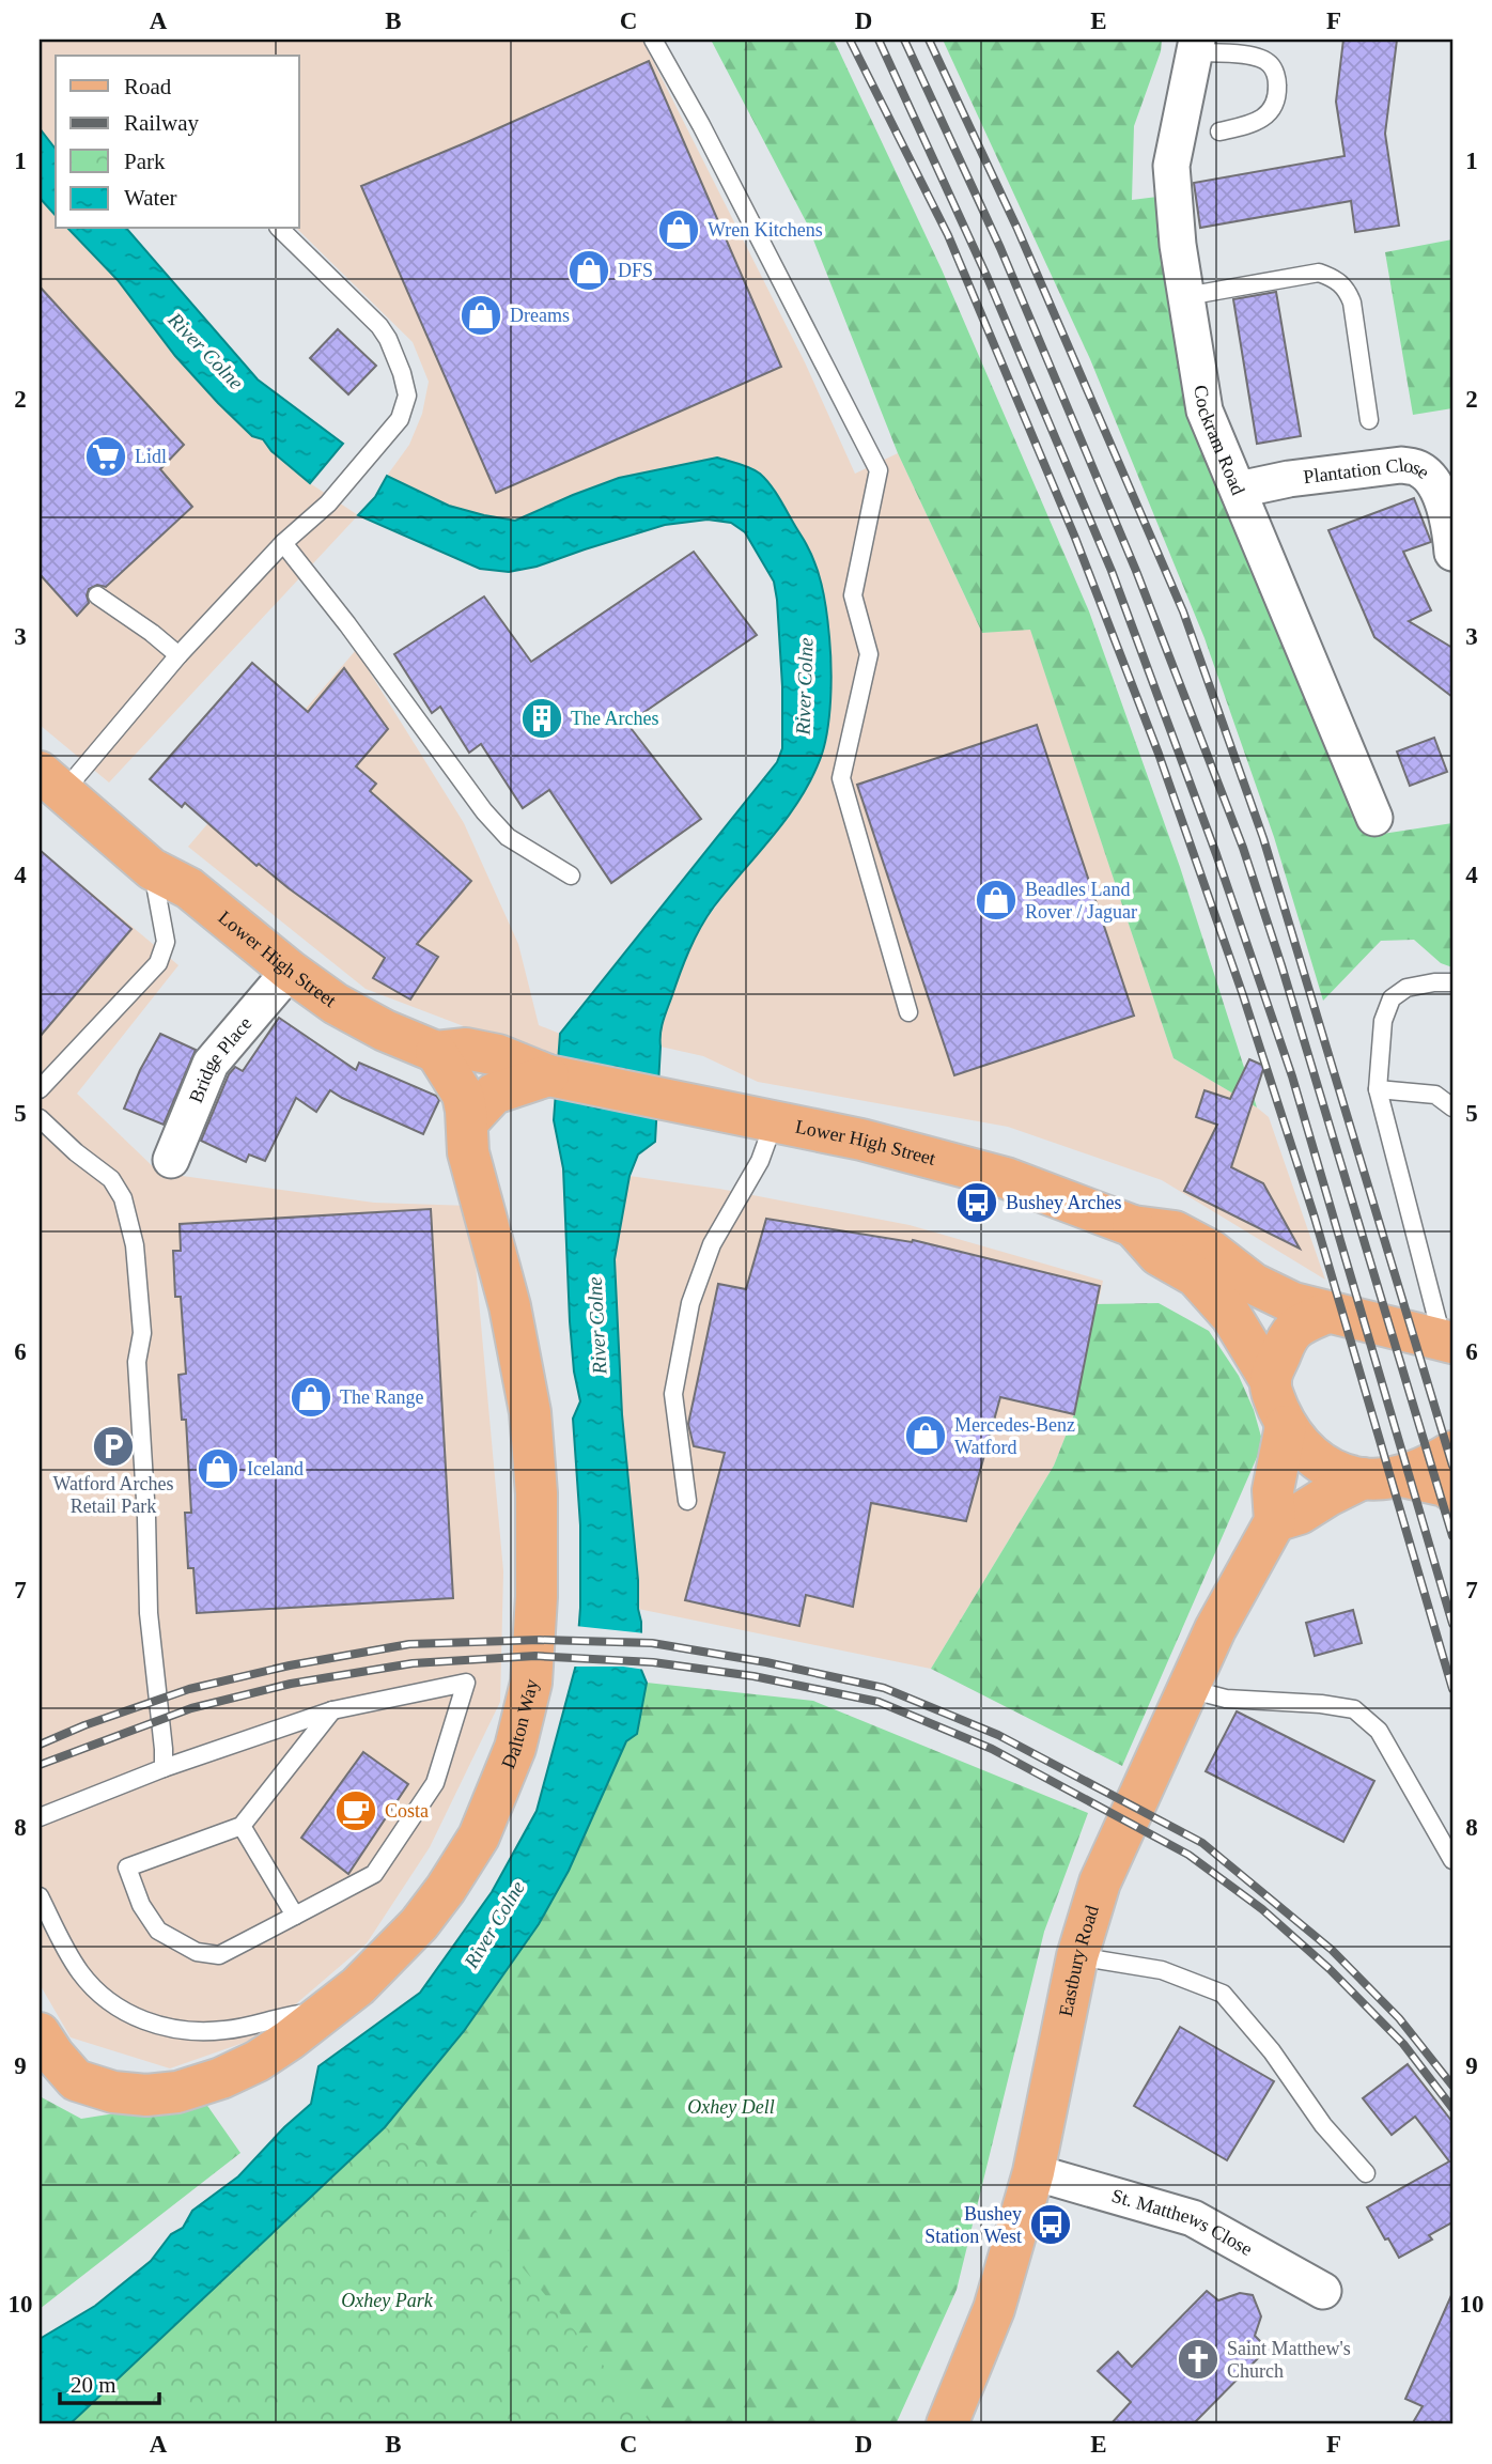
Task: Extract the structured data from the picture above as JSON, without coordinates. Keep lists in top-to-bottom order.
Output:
{
  "streets": {
    "main road": ["Lower High Street", "Dalton Way", "Eastbury Road"],
    "street": [
      "Cockram Road",
      "Plantation Close",
      "Bridge Place",
      "St. Matthews Close"
    ]
  },
  "crossings": [
    ["Cockram Road", "Plantation Close"],
    ["Lower High Street", "Bridge Place"],
    ["Lower High Street", "Dalton Way"],
    ["Eastbury Road", "St. Matthews Close"]
  ],
  "water": ["River Colne"],
  "parks": ["Oxhey Dell", "Oxhey Park"],
  "places": {
    "shop": [
      "Wren Kitchens",
      "DFS",
      "Dreams",
      "Beadles Land Rover / Jaguar",
      "The Range",
      "Mercedes-Benz Watford",
      "Iceland"
    ],
    "supermarket": ["Lidl"],
    "building": ["The Arches"],
    "bus stop": ["Bushey Arches", "Bushey Station West"],
    "parking": ["Watford Arches Retail Park"],
    "cafe": ["Costa"],
    "church": ["Saint Matthew's Church"]
  },
  "legend": [
    "Road",
    "Railway",
    "Park",
    "Water"
  ],
  "scale_bar": "20 m",
  "grid": {
    "columns": [
      "A",
      "B",
      "C",
      "D",
      "E",
      "F"
    ],
    "rows": [
      "1",
      "2",
      "3",
      "4",
      "5",
      "6",
      "7",
      "8",
      "9",
      "10"
    ]
  }
}
